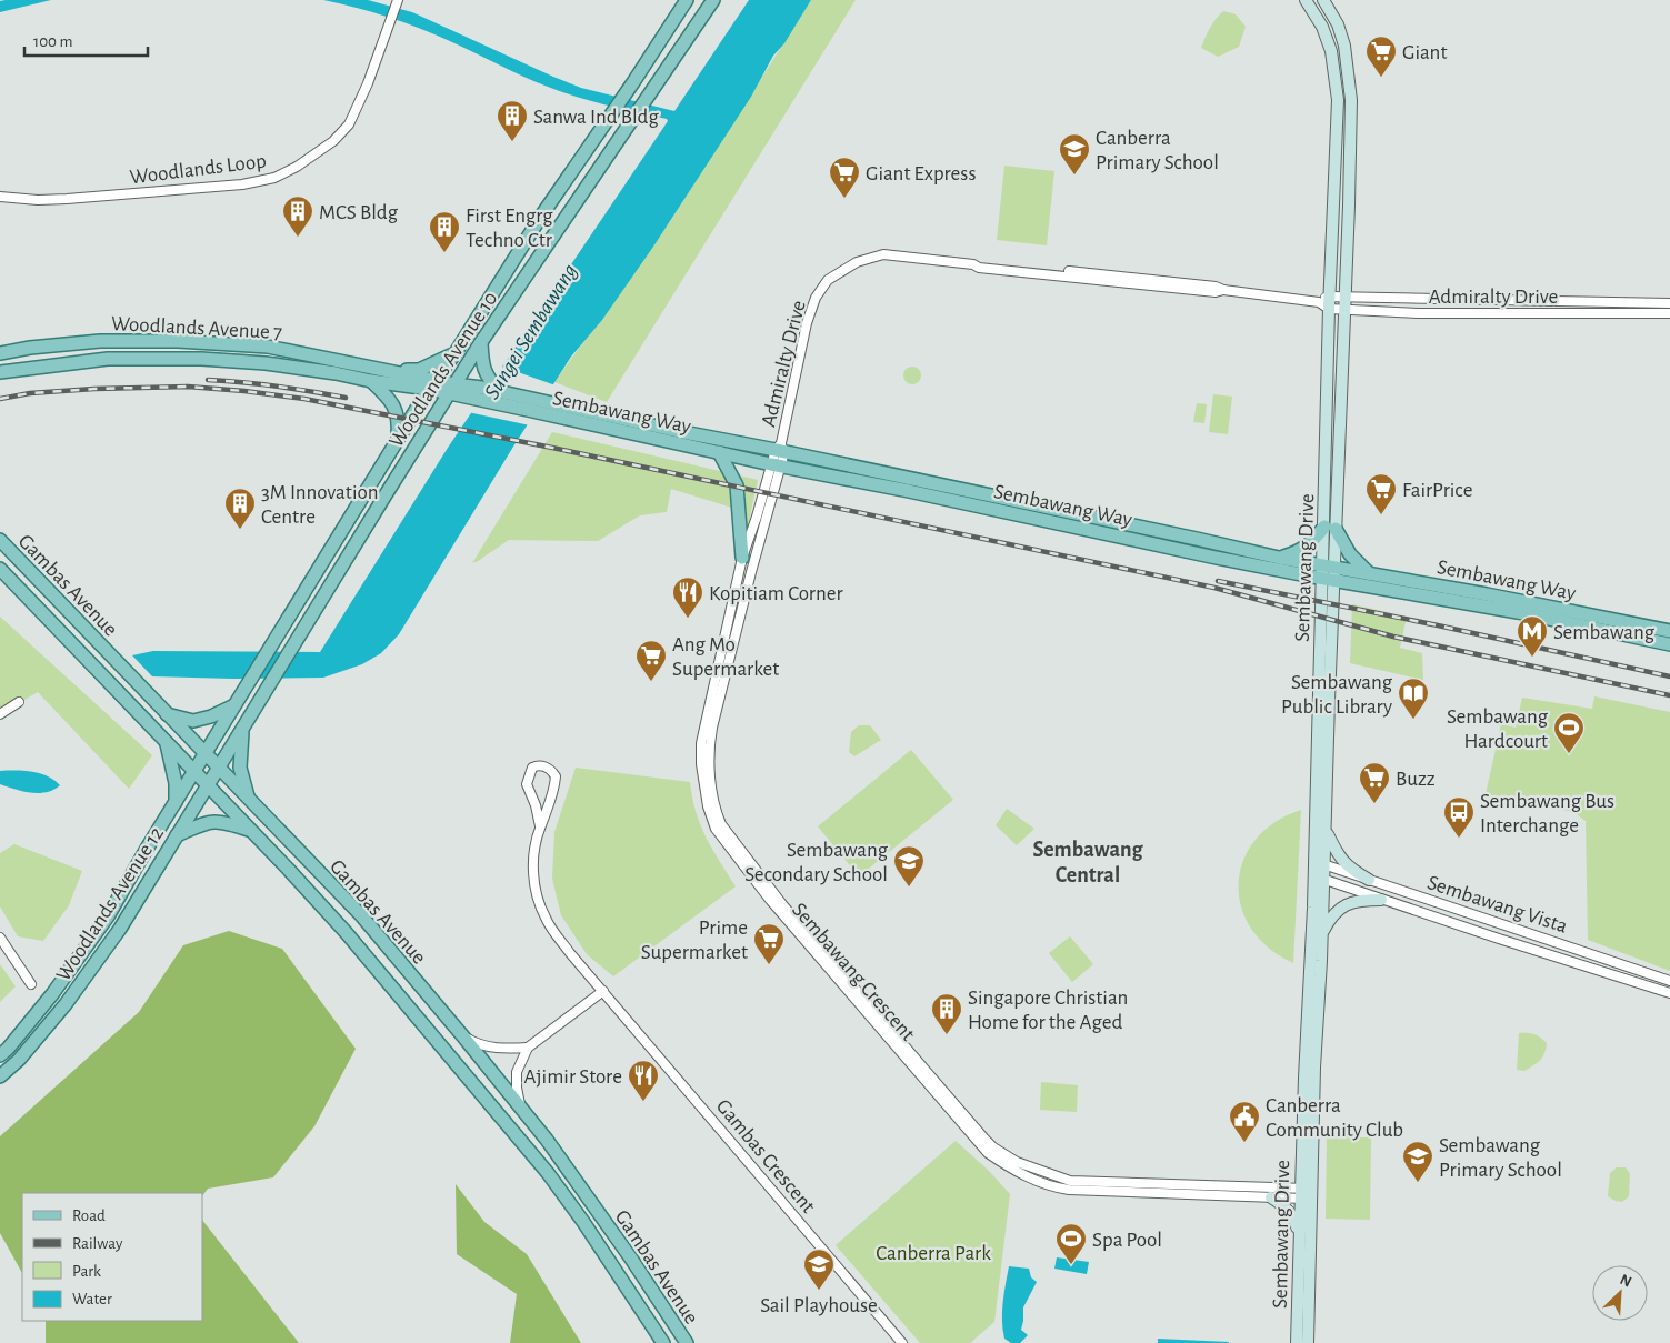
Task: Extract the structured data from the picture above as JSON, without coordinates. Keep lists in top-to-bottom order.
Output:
{
  "streets": {
    "main road": [
      "Woodlands Avenue 7",
      "Woodlands Avenue 10",
      "Sembawang Way",
      "Sembawang Drive",
      "Gambas Avenue",
      "Woodlands Avenue 12"
    ],
    "street": [
      "Woodlands Loop",
      "Admiralty Drive",
      "Sembawang Vista",
      "Sembawang Crescent",
      "Gambas Crescent"
    ]
  },
  "crossings": [
    ["Admiralty Drive", "Sembawang Way"],
    ["Admiralty Drive", "Sembawang Drive"],
    ["Admiralty Drive", "Sembawang Crescent"],
    ["Woodlands Avenue 7", "Woodlands Avenue 10"],
    ["Woodlands Avenue 7", "Sembawang Way"],
    ["Woodlands Avenue 10", "Sembawang Way"],
    ["Woodlands Avenue 10", "Gambas Avenue"],
    ["Woodlands Avenue 10", "Woodlands Avenue 12"],
    ["Sembawang Way", "Sembawang Drive"],
    ["Sembawang Way", "Sembawang Crescent"],
    ["Sembawang Drive", "Sembawang Vista"],
    ["Sembawang Drive", "Sembawang Crescent"],
    ["Gambas Avenue", "Woodlands Avenue 12"]
  ],
  "districts": ["Sembawang Central"],
  "water": ["Sungei Sembawang"],
  "parks": ["Canberra Park"],
  "places": {
    "supermarket": [
      "Giant",
      "Giant Express",
      "FairPrice",
      "Ang Mo Supermarket",
      "Buzz",
      "Prime Supermarket"
    ],
    "building": [
      "Sanwa Ind Bldg",
      "MCS Bldg",
      "First Engrg Techno Ctr",
      "3M Innovation Centre",
      "Singapore Christian Home for the Aged"
    ],
    "school or university": [
      "Canberra Primary School",
      "Sembawang Secondary School",
      "Sembawang Primary School",
      "Sail Playhouse"
    ],
    "restaurant": ["Kopitiam Corner", "Ajimir Store"],
    "metro station": ["Sembawang"],
    "library": ["Sembawang Public Library"],
    "sports": ["Sembawang Hardcourt", "Spa Pool"],
    "bus stop": ["Sembawang Bus Interchange"],
    "public building": ["Canberra Community Club"]
  },
  "legend": [
    "Road",
    "Railway",
    "Park",
    "Water"
  ],
  "scale_bar": "100 m",
  "north": "top right"
}
